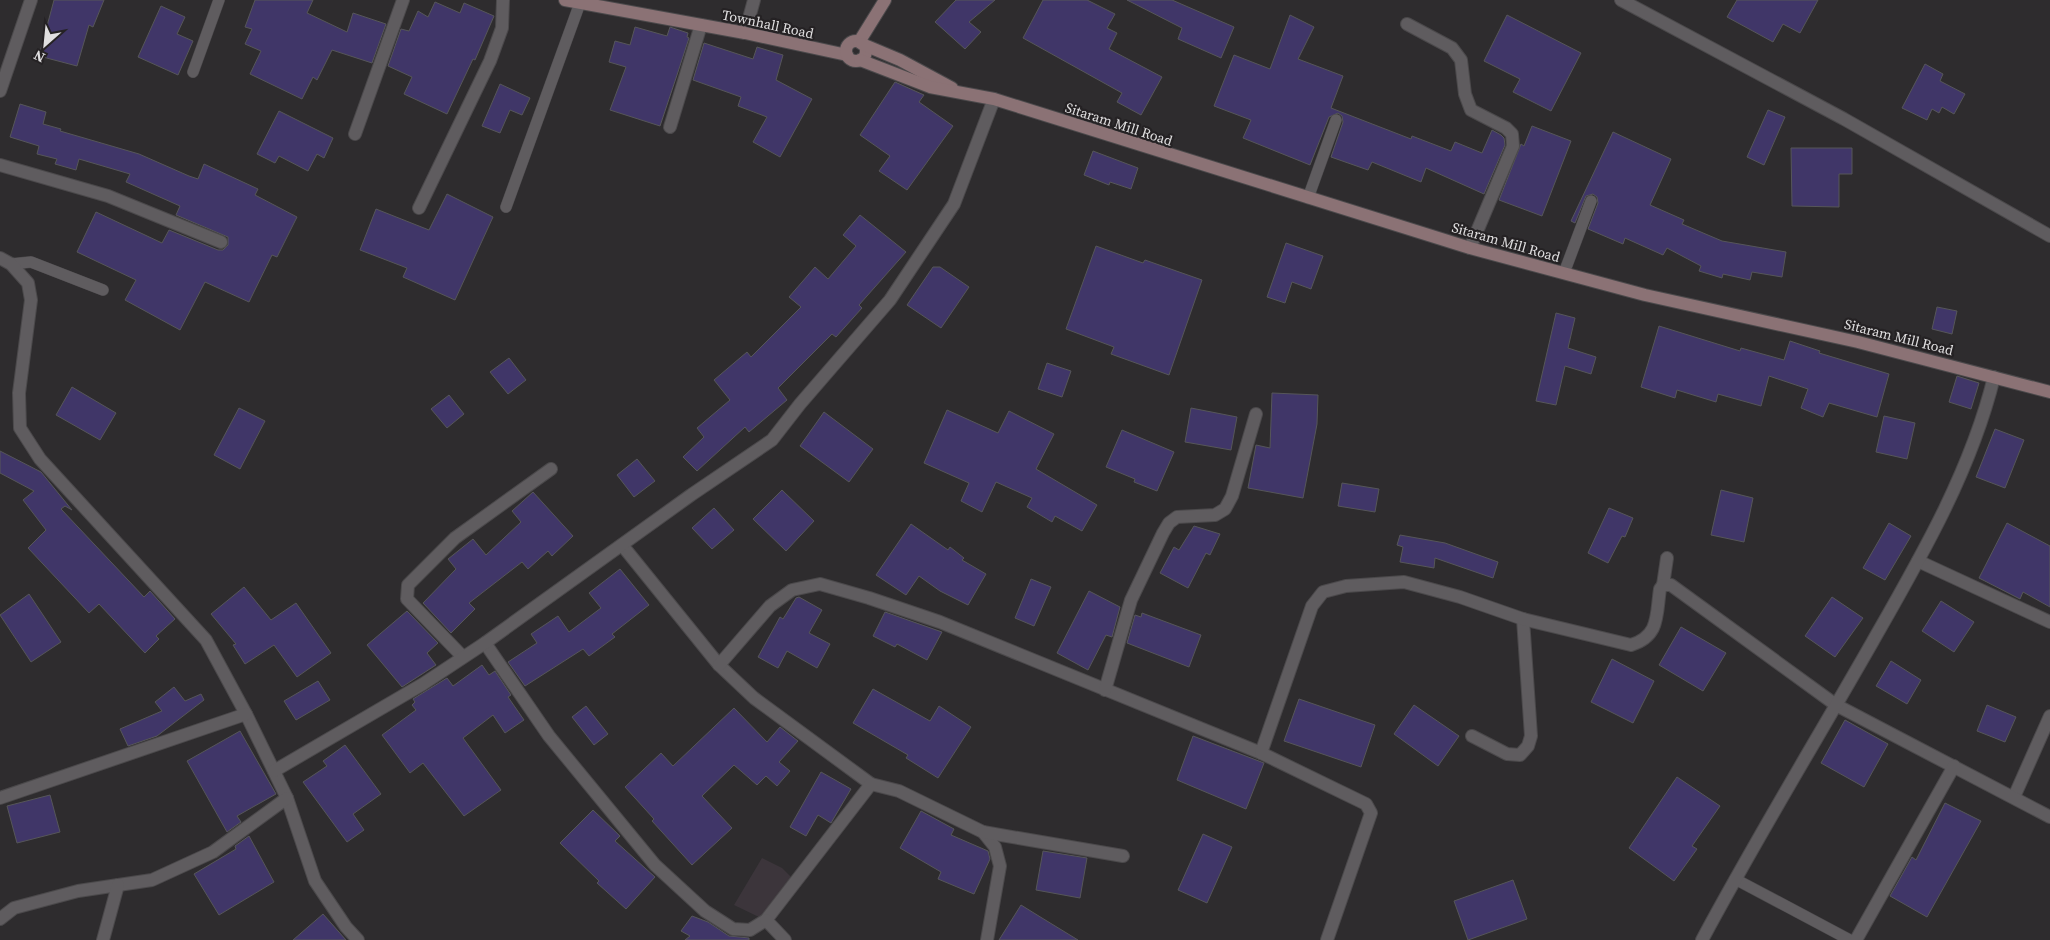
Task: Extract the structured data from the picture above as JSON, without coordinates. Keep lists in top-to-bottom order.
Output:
{
  "streets": {
    "main road": ["Townhall Road", "Sitaram Mill Road"]
  },
  "crossings": [
    ["Townhall Road", "Sitaram Mill Road"]
  ],
  "north": "bottom left"
}
